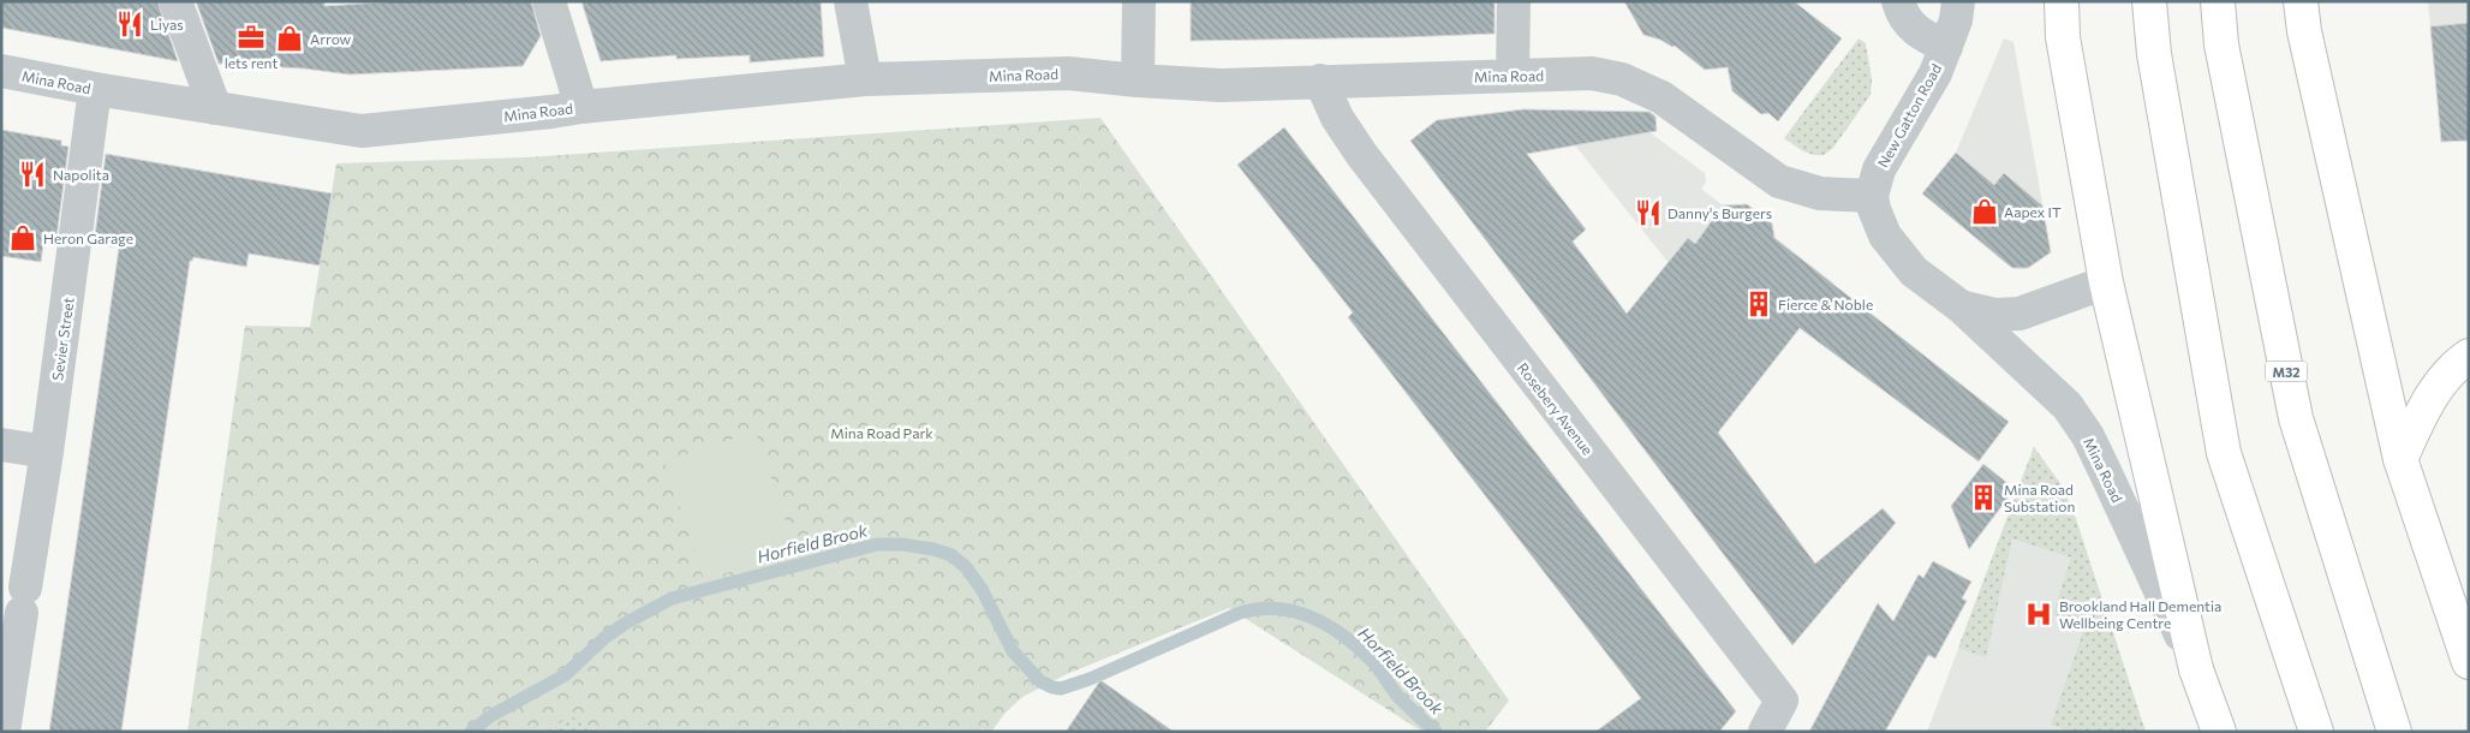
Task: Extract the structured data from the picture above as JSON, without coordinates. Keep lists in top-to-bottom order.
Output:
{
  "streets": {
    "main road": ["M32"],
    "street": [
      "Mina Road",
      "New Gatton Road",
      "Sevier Street",
      "Rosebery Avenue"
    ]
  },
  "crossings": [
    ["Mina Road", "New Gatton Road"],
    ["Mina Road", "Sevier Street"],
    ["Mina Road", "Rosebery Avenue"]
  ],
  "water": ["Horfield Brook"],
  "parks": ["Mina Road Park"],
  "places": {
    "restaurant": ["Liyas", "Napolita", "Danny's Burgers"],
    "office": ["lets rent"],
    "shop": ["Arrow", "Aapex IT", "Heron Garage"],
    "building": ["Fierce & Noble", "Mina Road Substation"],
    "hospital": ["Brookland Hall Dementia Wellbeing Centre"]
  }
}
